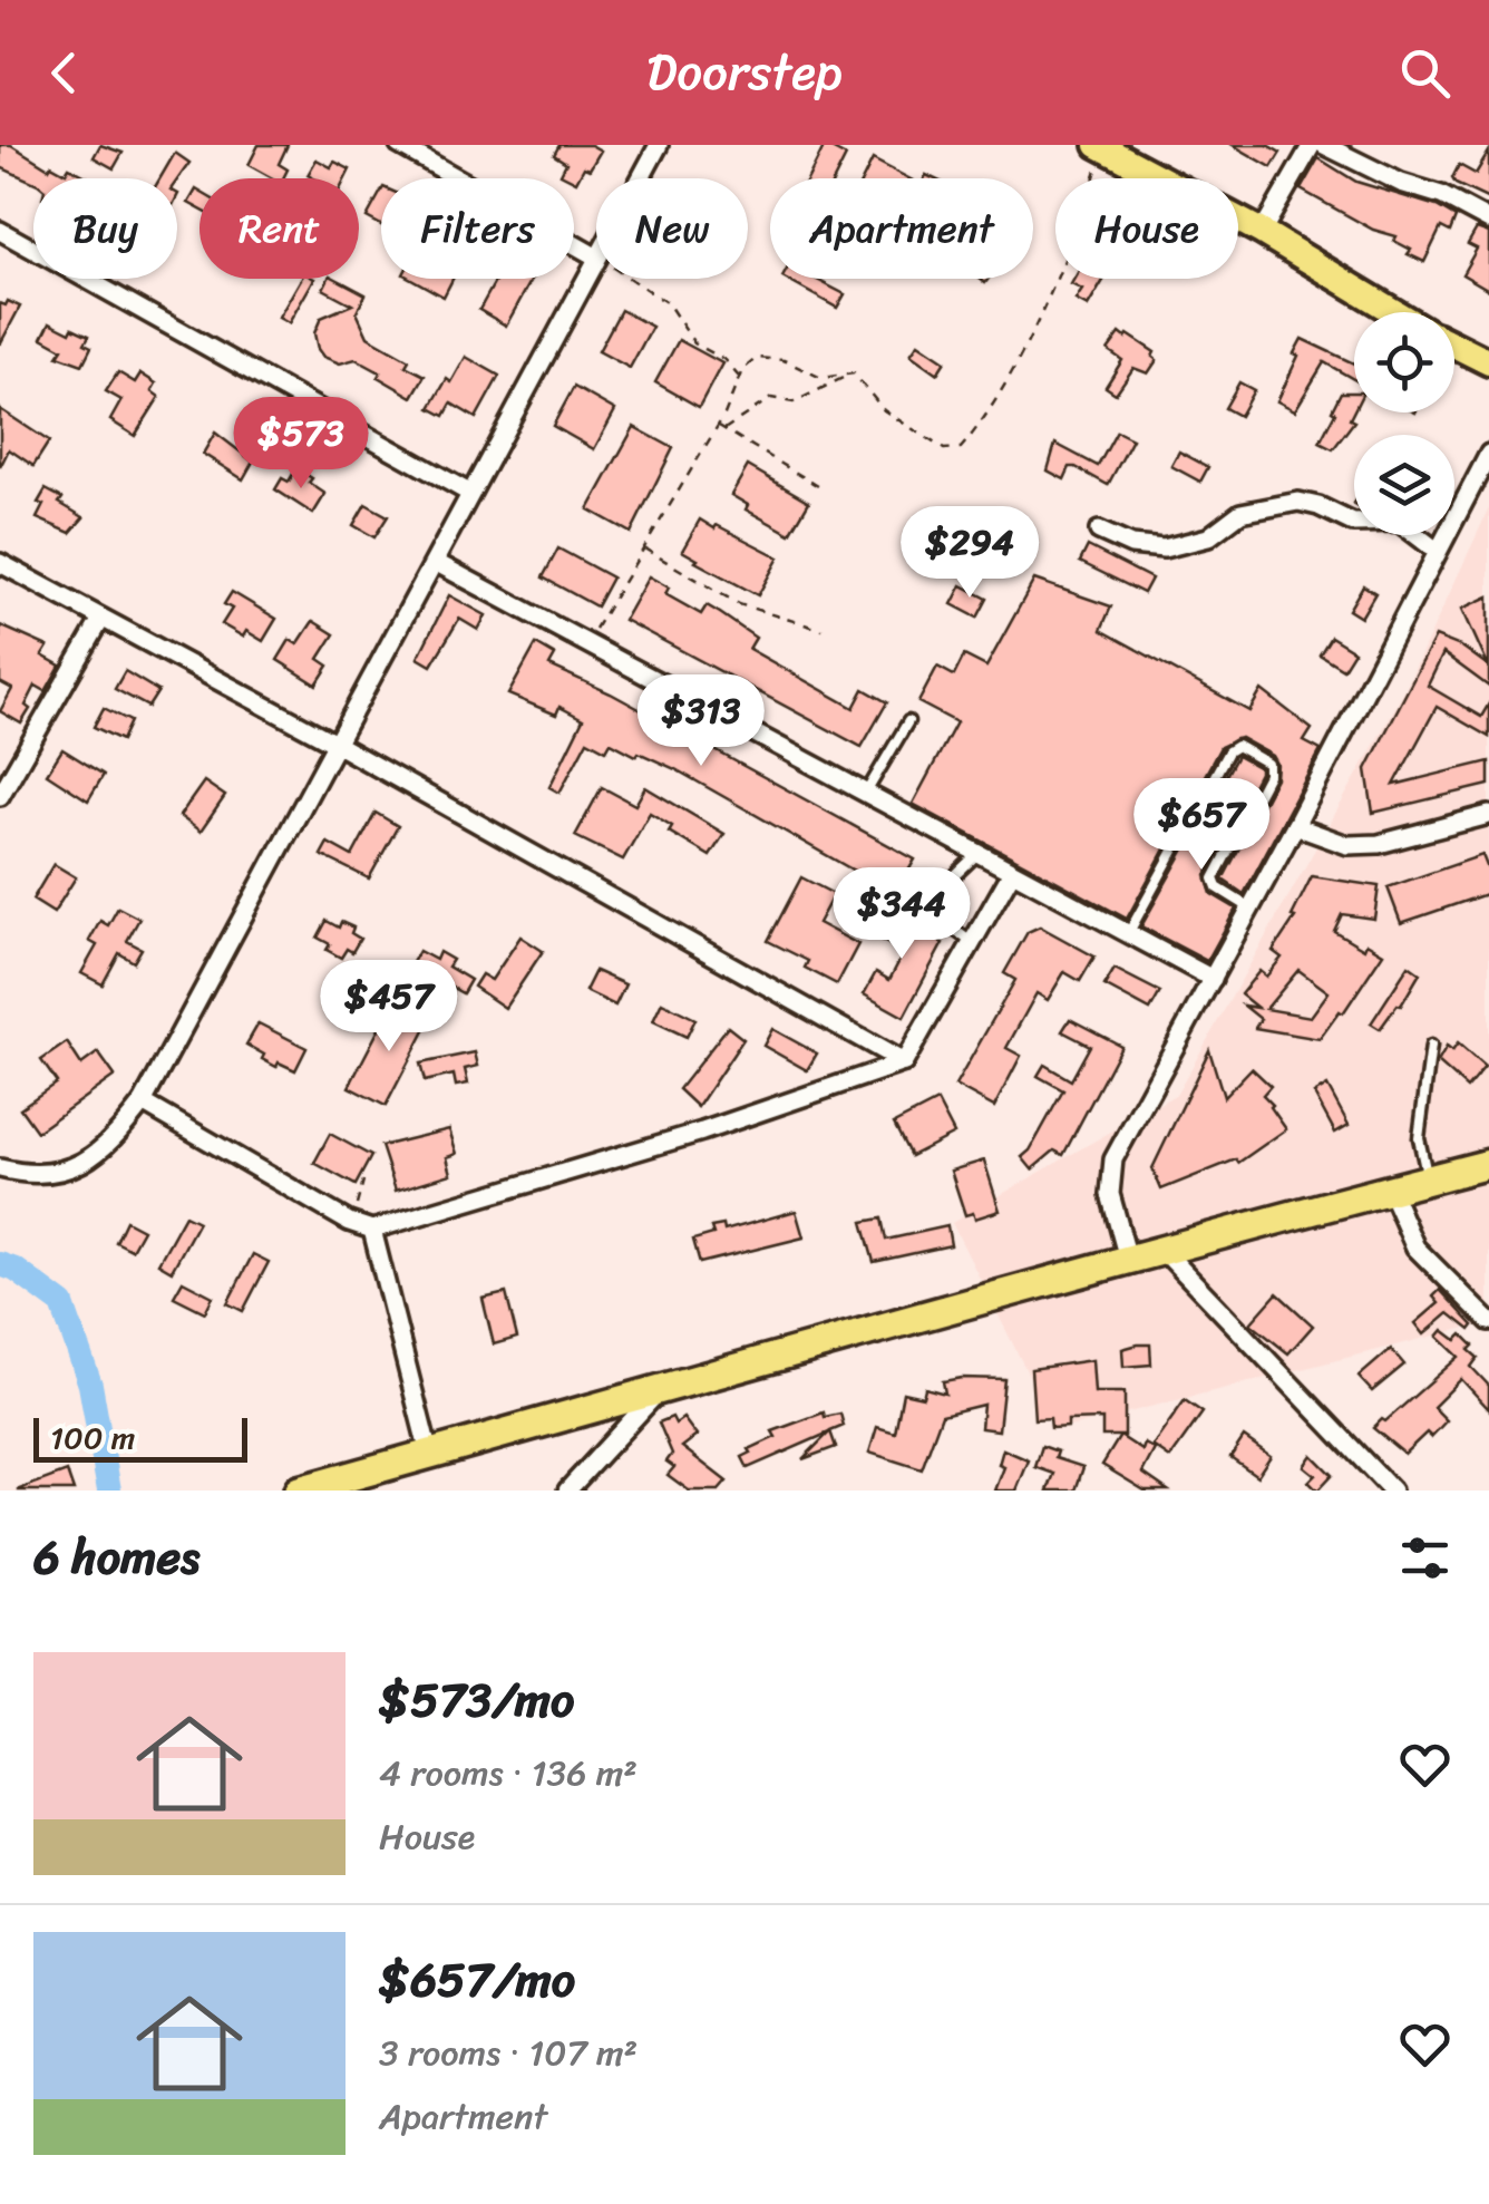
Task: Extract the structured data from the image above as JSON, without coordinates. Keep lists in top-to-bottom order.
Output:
{
  "scale_bar": "100 m",
  "page": {
    "header": "Doorstep",
    "chip": [
      "Buy",
      "Rent",
      "Filters",
      "New",
      "Apartment",
      "House"
    ],
    "price": [
      "$573",
      "$294",
      "$313",
      "$657",
      "$344",
      "$457"
    ],
    "scale": "100 m",
    "heading": "6 homes",
    "list": [
      {
        "name": "$573/mo",
        "note": "4 rooms · 136 m² · House"
      },
      {
        "name": "$657/mo",
        "note": "3 rooms · 107 m² · Apartment"
      }
    ]
  }
}
